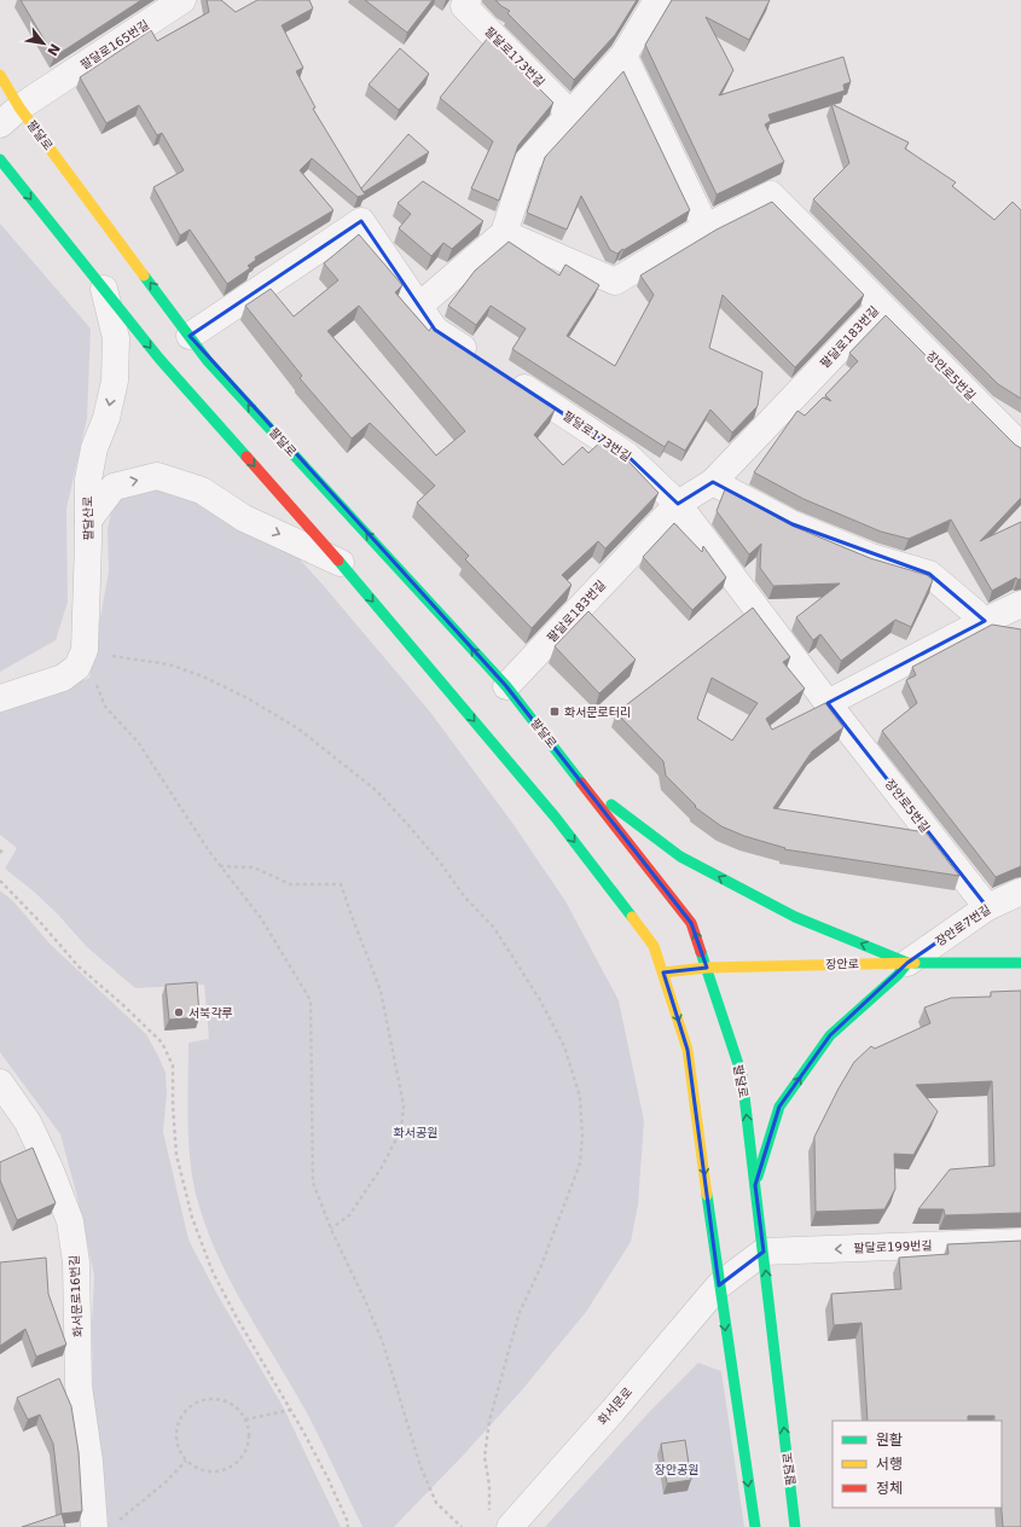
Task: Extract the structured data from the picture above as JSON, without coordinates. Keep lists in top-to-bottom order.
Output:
{
  "streets": {
    "main road": ["팔달로", "장안로"],
    "street": [
      "팔달로165번길",
      "팔달로173번길",
      "팔달로183번길",
      "장안로5번길",
      "팔달산로",
      "장안로7번길",
      "팔달로199번길",
      "화서문로16번길",
      "화서문로"
    ]
  },
  "crossings": [
    ["팔달로165번길", "팔달로"],
    ["팔달로173번길", "팔달로183번길"],
    ["팔달로173번길", "장안로5번길"],
    ["팔달로", "팔달로183번길"],
    ["팔달로", "장안로"],
    ["팔달로", "팔달로199번길"],
    ["팔달로", "화서문로"],
    ["팔달로183번길", "장안로5번길"],
    ["장안로5번길", "장안로7번길"],
    ["장안로7번길", "장안로"],
    ["팔달로199번길", "화서문로"]
  ],
  "one_way": ["팔달산로", "팔달로199번길"],
  "parks": ["화서공원", "장안공원"],
  "places": {
    "transit": ["화서문로터리"],
    "other": ["서북각루"]
  },
  "legend": ["원활", "서행", "정체"],
  "north": "bottom right"
}
